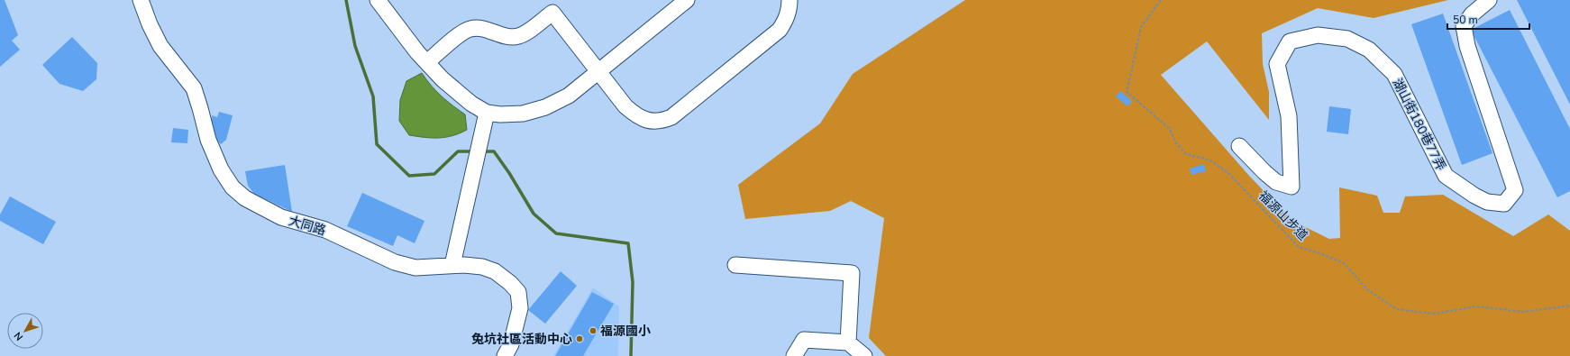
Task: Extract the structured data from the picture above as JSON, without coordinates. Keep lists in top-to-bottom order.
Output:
{
  "streets": {
    "street": ["湖山街180巷77弄", "大同路"],
    "path": ["福源山步道"]
  },
  "places": ["福源國小", "兔坑社區活動中心"],
  "scale_bar": "50 m",
  "north": "bottom left"
}
